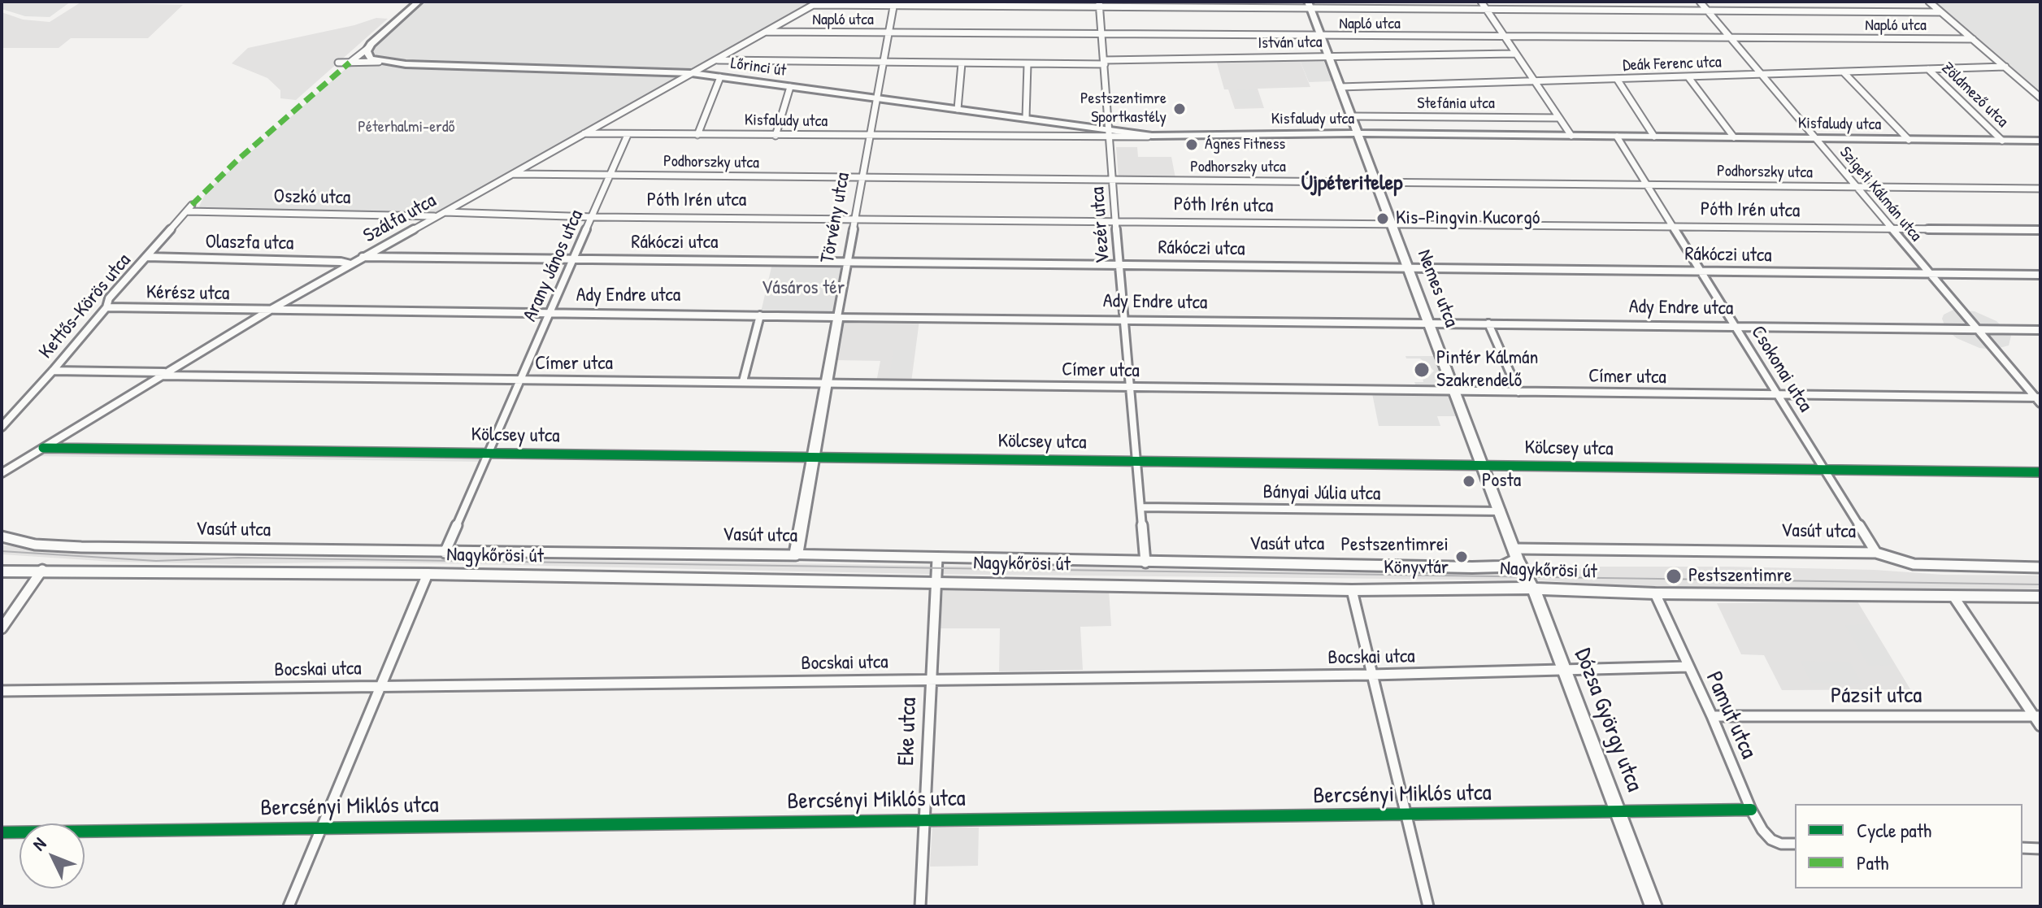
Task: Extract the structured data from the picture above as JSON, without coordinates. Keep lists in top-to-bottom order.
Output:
{
  "streets": {
    "street": [
      "Napló utca",
      "István utca",
      "Deák Ferenc utca",
      "Lőrinci út",
      "Zöldmező utca",
      "Stefánia utca",
      "Kisfaludy utca",
      "Podhorszky utca",
      "Szigeti Kálmán utca",
      "Oszkó utca",
      "Póth Irén utca",
      "Törvény utca",
      "Szálfa utca",
      "Vezér utca",
      "Olaszfa utca",
      "Rákóczi utca",
      "Arany János utca",
      "Nemes utca",
      "Kérész utca",
      "Ady Endre utca",
      "Kettős-Körös utca",
      "Címer utca",
      "Csokonai utca",
      "Kölcsey utca",
      "Bányai Júlia utca",
      "Vasút utca",
      "Nagykőrösi út",
      "Bocskai utca",
      "Pázsit utca",
      "Pamut utca",
      "Dózsa György utca",
      "Eke utca",
      "Bercsényi Miklós utca"
    ]
  },
  "crossings": [
    ["Napló utca", "Szigeti Kálmán utca"],
    ["Napló utca", "Törvény utca"],
    ["Napló utca", "Szálfa utca"],
    ["Napló utca", "Vezér utca"],
    ["Napló utca", "Nemes utca"],
    ["István utca", "Törvény utca"],
    ["István utca", "Szálfa utca"],
    ["István utca", "Vezér utca"],
    ["István utca", "Nemes utca"],
    ["Deák Ferenc utca", "Zöldmező utca"],
    ["Deák Ferenc utca", "Szigeti Kálmán utca"],
    ["Deák Ferenc utca", "Nemes utca"],
    ["Lőrinci út", "Kisfaludy utca"],
    ["Lőrinci út", "Törvény utca"],
    ["Lőrinci út", "Szálfa utca"],
    ["Lőrinci út", "Vezér utca"],
    ["Zöldmező utca", "Kisfaludy utca"],
    ["Stefánia utca", "Nemes utca"],
    ["Kisfaludy utca", "Szigeti Kálmán utca"],
    ["Kisfaludy utca", "Törvény utca"],
    ["Kisfaludy utca", "Szálfa utca"],
    ["Kisfaludy utca", "Vezér utca"],
    ["Kisfaludy utca", "Arany János utca"],
    ["Kisfaludy utca", "Nemes utca"],
    ["Kisfaludy utca", "Csokonai utca"],
    ["Podhorszky utca", "Szigeti Kálmán utca"],
    ["Podhorszky utca", "Törvény utca"],
    ["Podhorszky utca", "Szálfa utca"],
    ["Podhorszky utca", "Vezér utca"],
    ["Podhorszky utca", "Arany János utca"],
    ["Podhorszky utca", "Nemes utca"],
    ["Podhorszky utca", "Csokonai utca"],
    ["Szigeti Kálmán utca", "Póth Irén utca"],
    ["Szigeti Kálmán utca", "Rákóczi utca"],
    ["Szigeti Kálmán utca", "Ady Endre utca"],
    ["Szigeti Kálmán utca", "Címer utca"],
    ["Oszkó utca", "Szálfa utca"],
    ["Oszkó utca", "Kettős-Körös utca"],
    ["Póth Irén utca", "Törvény utca"],
    ["Póth Irén utca", "Szálfa utca"],
    ["Póth Irén utca", "Vezér utca"],
    ["Póth Irén utca", "Arany János utca"],
    ["Póth Irén utca", "Nemes utca"],
    ["Póth Irén utca", "Csokonai utca"],
    ["Törvény utca", "Rákóczi utca"],
    ["Törvény utca", "Ady Endre utca"],
    ["Törvény utca", "Címer utca"],
    ["Törvény utca", "Kölcsey utca"],
    ["Törvény utca", "Vasút utca"],
    ["Szálfa utca", "Olaszfa utca"],
    ["Szálfa utca", "Rákóczi utca"],
    ["Szálfa utca", "Kérész utca"],
    ["Szálfa utca", "Ady Endre utca"],
    ["Szálfa utca", "Címer utca"],
    ["Szálfa utca", "Kölcsey utca"],
    ["Vezér utca", "Rákóczi utca"],
    ["Vezér utca", "Ady Endre utca"],
    ["Vezér utca", "Címer utca"],
    ["Vezér utca", "Kölcsey utca"],
    ["Vezér utca", "Bányai Júlia utca"],
    ["Vezér utca", "Vasút utca"],
    ["Olaszfa utca", "Kettős-Körös utca"],
    ["Rákóczi utca", "Arany János utca"],
    ["Rákóczi utca", "Nemes utca"],
    ["Rákóczi utca", "Csokonai utca"],
    ["Arany János utca", "Ady Endre utca"],
    ["Arany János utca", "Címer utca"],
    ["Arany János utca", "Kölcsey utca"],
    ["Arany János utca", "Vasút utca"],
    ["Nemes utca", "Ady Endre utca"],
    ["Nemes utca", "Címer utca"],
    ["Nemes utca", "Kölcsey utca"],
    ["Nemes utca", "Bányai Júlia utca"],
    ["Nemes utca", "Vasút utca"],
    ["Nemes utca", "Nagykőrösi út"],
    ["Nemes utca", "Dózsa György utca"],
    ["Kérész utca", "Ady Endre utca"],
    ["Kérész utca", "Kettős-Körös utca"],
    ["Ady Endre utca", "Csokonai utca"],
    ["Kettős-Körös utca", "Címer utca"],
    ["Címer utca", "Csokonai utca"],
    ["Csokonai utca", "Kölcsey utca"],
    ["Csokonai utca", "Vasút utca"],
    ["Vasút utca", "Eke utca"],
    ["Nagykőrösi út", "Pamut utca"],
    ["Nagykőrösi út", "Dózsa György utca"],
    ["Nagykőrösi út", "Eke utca"],
    ["Bocskai utca", "Pamut utca"],
    ["Bocskai utca", "Dózsa György utca"],
    ["Bocskai utca", "Eke utca"],
    ["Pázsit utca", "Pamut utca"],
    ["Pamut utca", "Bercsényi Miklós utca"],
    ["Dózsa György utca", "Bercsényi Miklós utca"],
    ["Eke utca", "Bercsényi Miklós utca"]
  ],
  "districts": ["Újpéteritelep"],
  "parks": ["Péterhalmi-erdő", "Vásáros tér"],
  "places": [
    "Pestszentimre Sportkastély",
    "Ágnes Fitness",
    "Kis-Pingvin Kucorgó",
    "Pintér Kálmán Szakrendelő",
    "Posta",
    "Pestszentimrei Könyvtár",
    "Pestszentimre"
  ],
  "legend": ["Cycle path", "Path"],
  "north": "top left"
}
